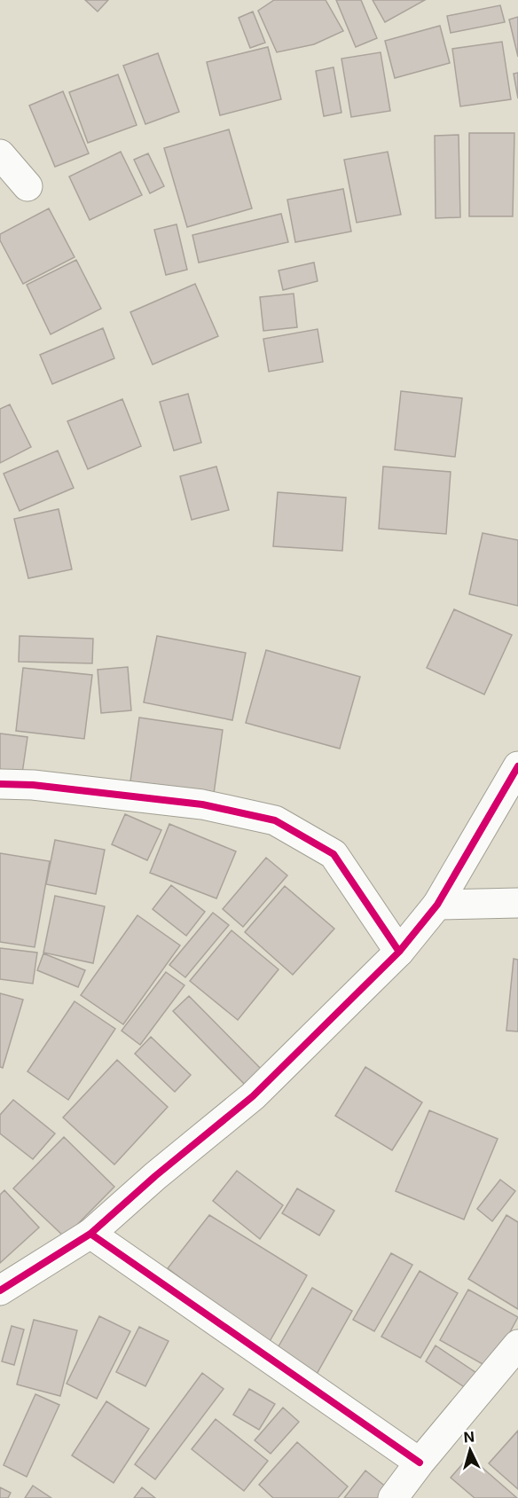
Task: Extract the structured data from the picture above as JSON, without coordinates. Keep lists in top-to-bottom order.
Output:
{
  "north": "top"
}
